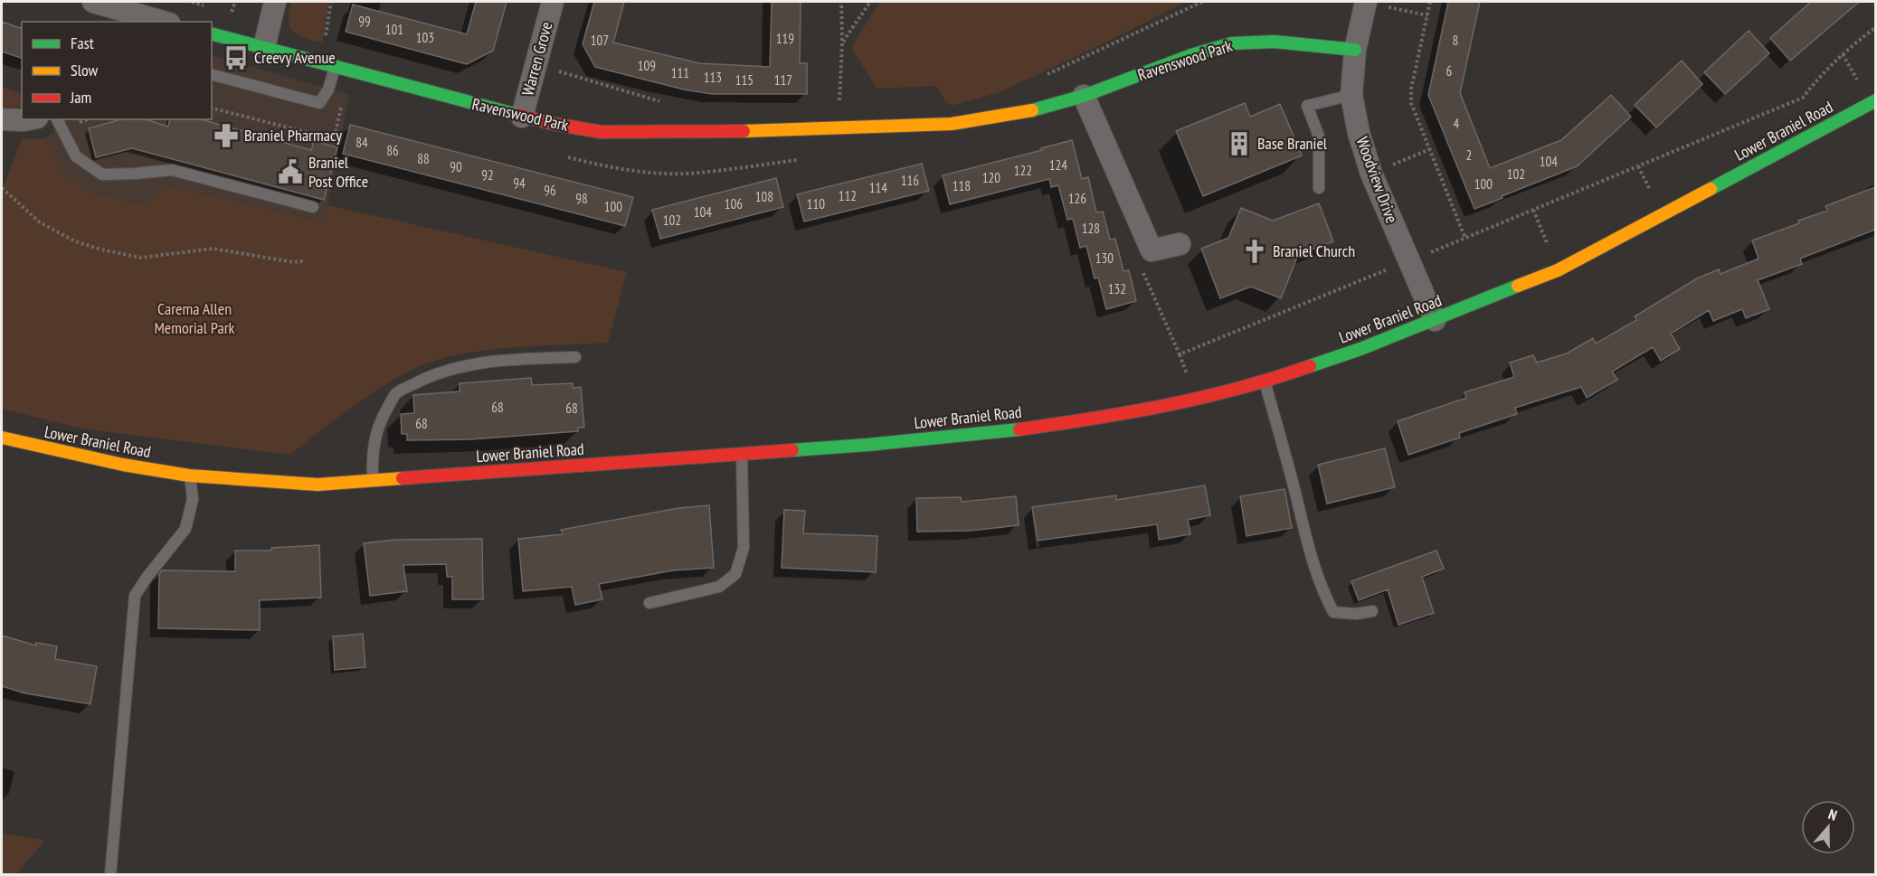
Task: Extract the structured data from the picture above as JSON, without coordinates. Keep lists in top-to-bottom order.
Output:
{
  "streets": {
    "street": [
      "Warren Grove",
      "Ravenswood Park",
      "Lower Braniel Road",
      "Woodview Drive"
    ]
  },
  "crossings": [
    ["Warren Grove", "Ravenswood Park"],
    ["Ravenswood Park", "Woodview Drive"],
    ["Lower Braniel Road", "Woodview Drive"]
  ],
  "parks": ["Carema Allen Memorial Park"],
  "places": {
    "bus stop": ["Creevy Avenue"],
    "pharmacy": ["Braniel Pharmacy"],
    "building": ["Base Braniel"],
    "public building": ["Braniel Post Office"],
    "church": ["Braniel Church"]
  },
  "house_numbers": [
    "99",
    "101",
    "103",
    "119",
    "107",
    "8",
    "109",
    "6",
    "111",
    "113",
    "115",
    "117",
    "4",
    "84",
    "86",
    "2",
    "88",
    "104",
    "124",
    "90",
    "122",
    "102",
    "92",
    "120",
    "116",
    "94",
    "100",
    "118",
    "114",
    "96",
    "112",
    "108",
    "98",
    "126",
    "106",
    "110",
    "100",
    "104",
    "102",
    "128",
    "130",
    "132",
    "68",
    "68",
    "68"
  ],
  "legend": ["Fast", "Slow", "Jam"],
  "north": "top"
}
